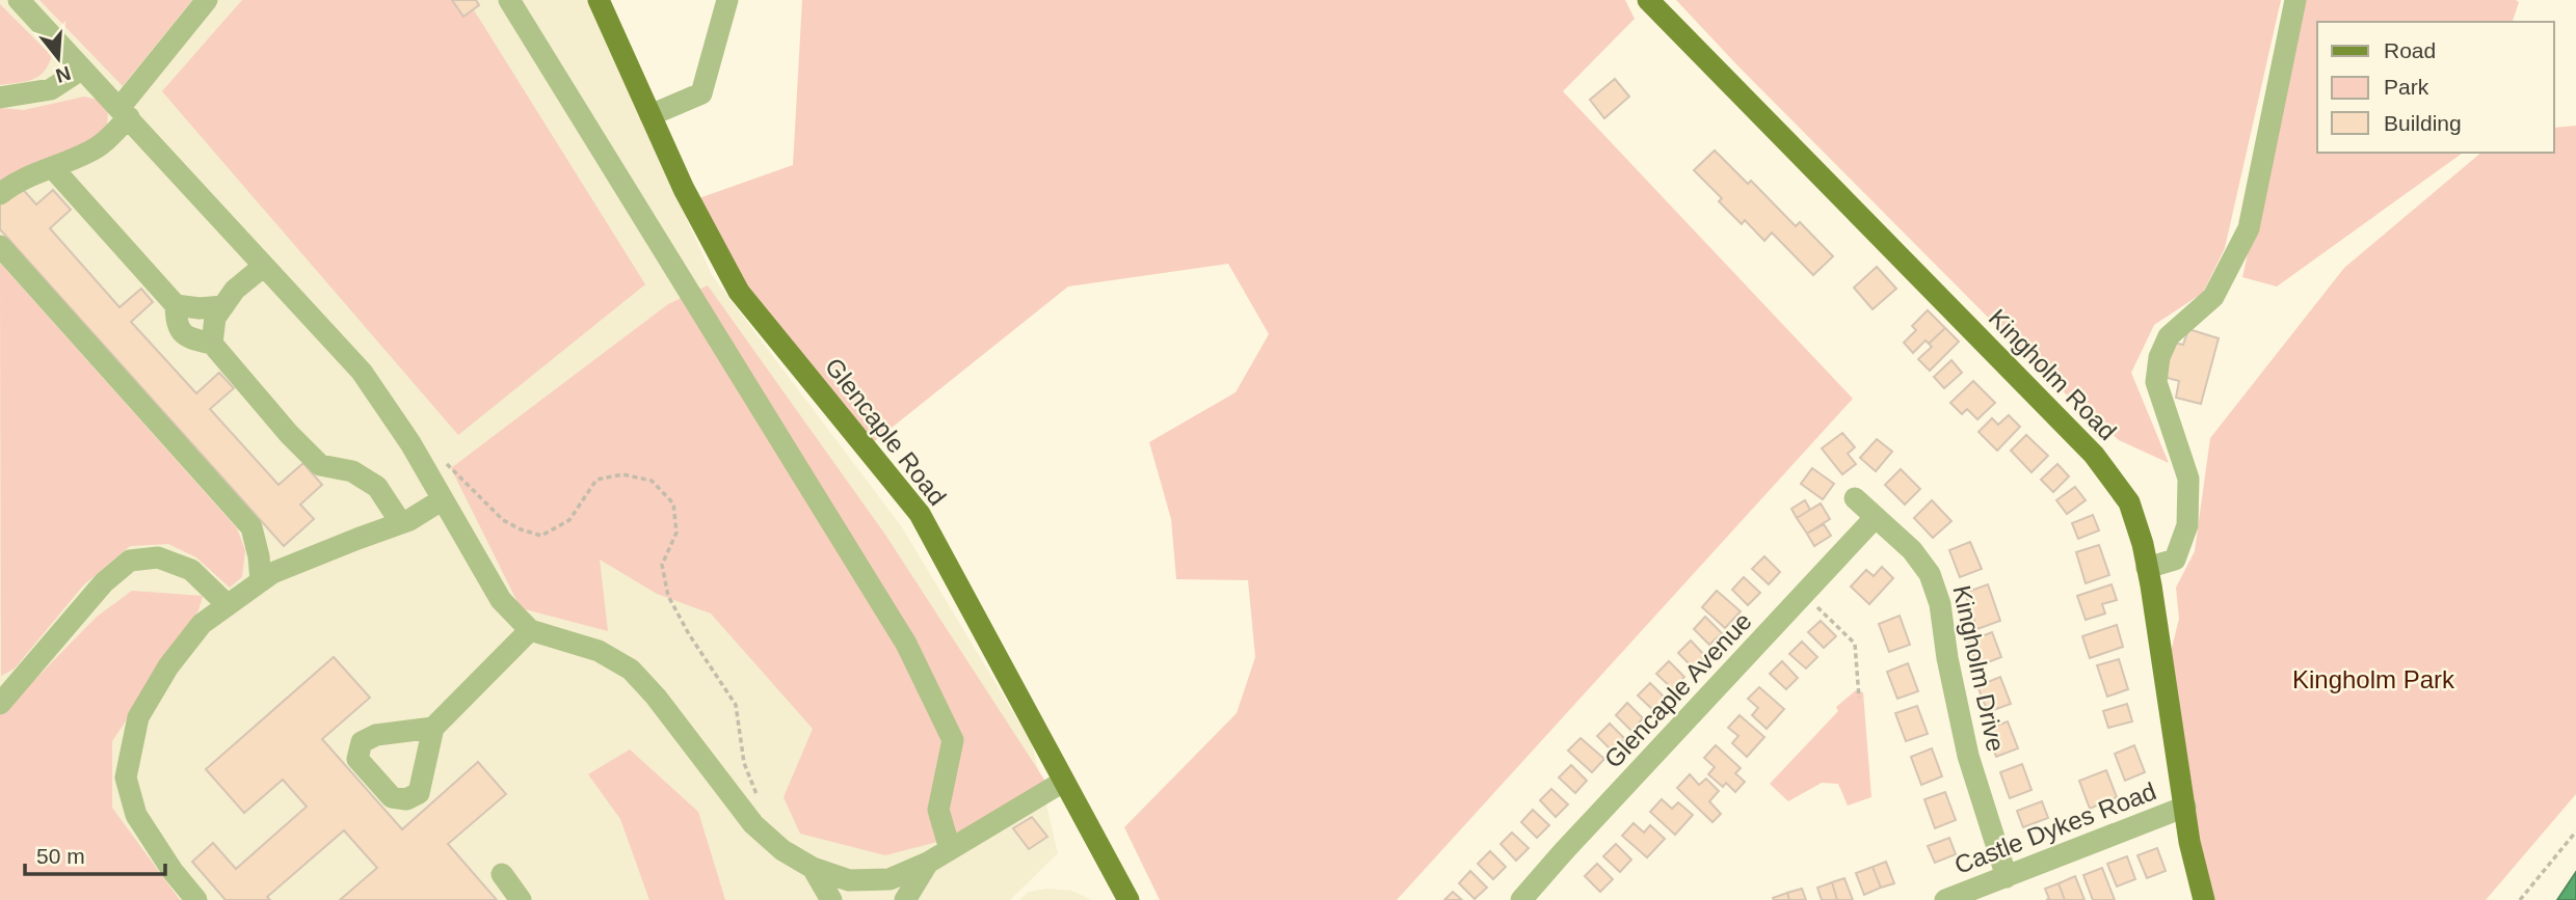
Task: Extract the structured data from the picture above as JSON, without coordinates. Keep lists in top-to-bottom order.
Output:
{
  "streets": {
    "main road": ["Kingholm Road", "Glencaple Road"],
    "street": ["Kingholm Drive", "Glencaple Avenue", "Castle Dykes Road"]
  },
  "crossings": [
    ["Kingholm Road", "Castle Dykes Road"],
    ["Kingholm Drive", "Glencaple Avenue"],
    ["Kingholm Drive", "Castle Dykes Road"]
  ],
  "parks": ["Kingholm Park"],
  "legend": ["Road", "Park", "Building"],
  "scale_bar": "50 m",
  "north": "bottom"
}
